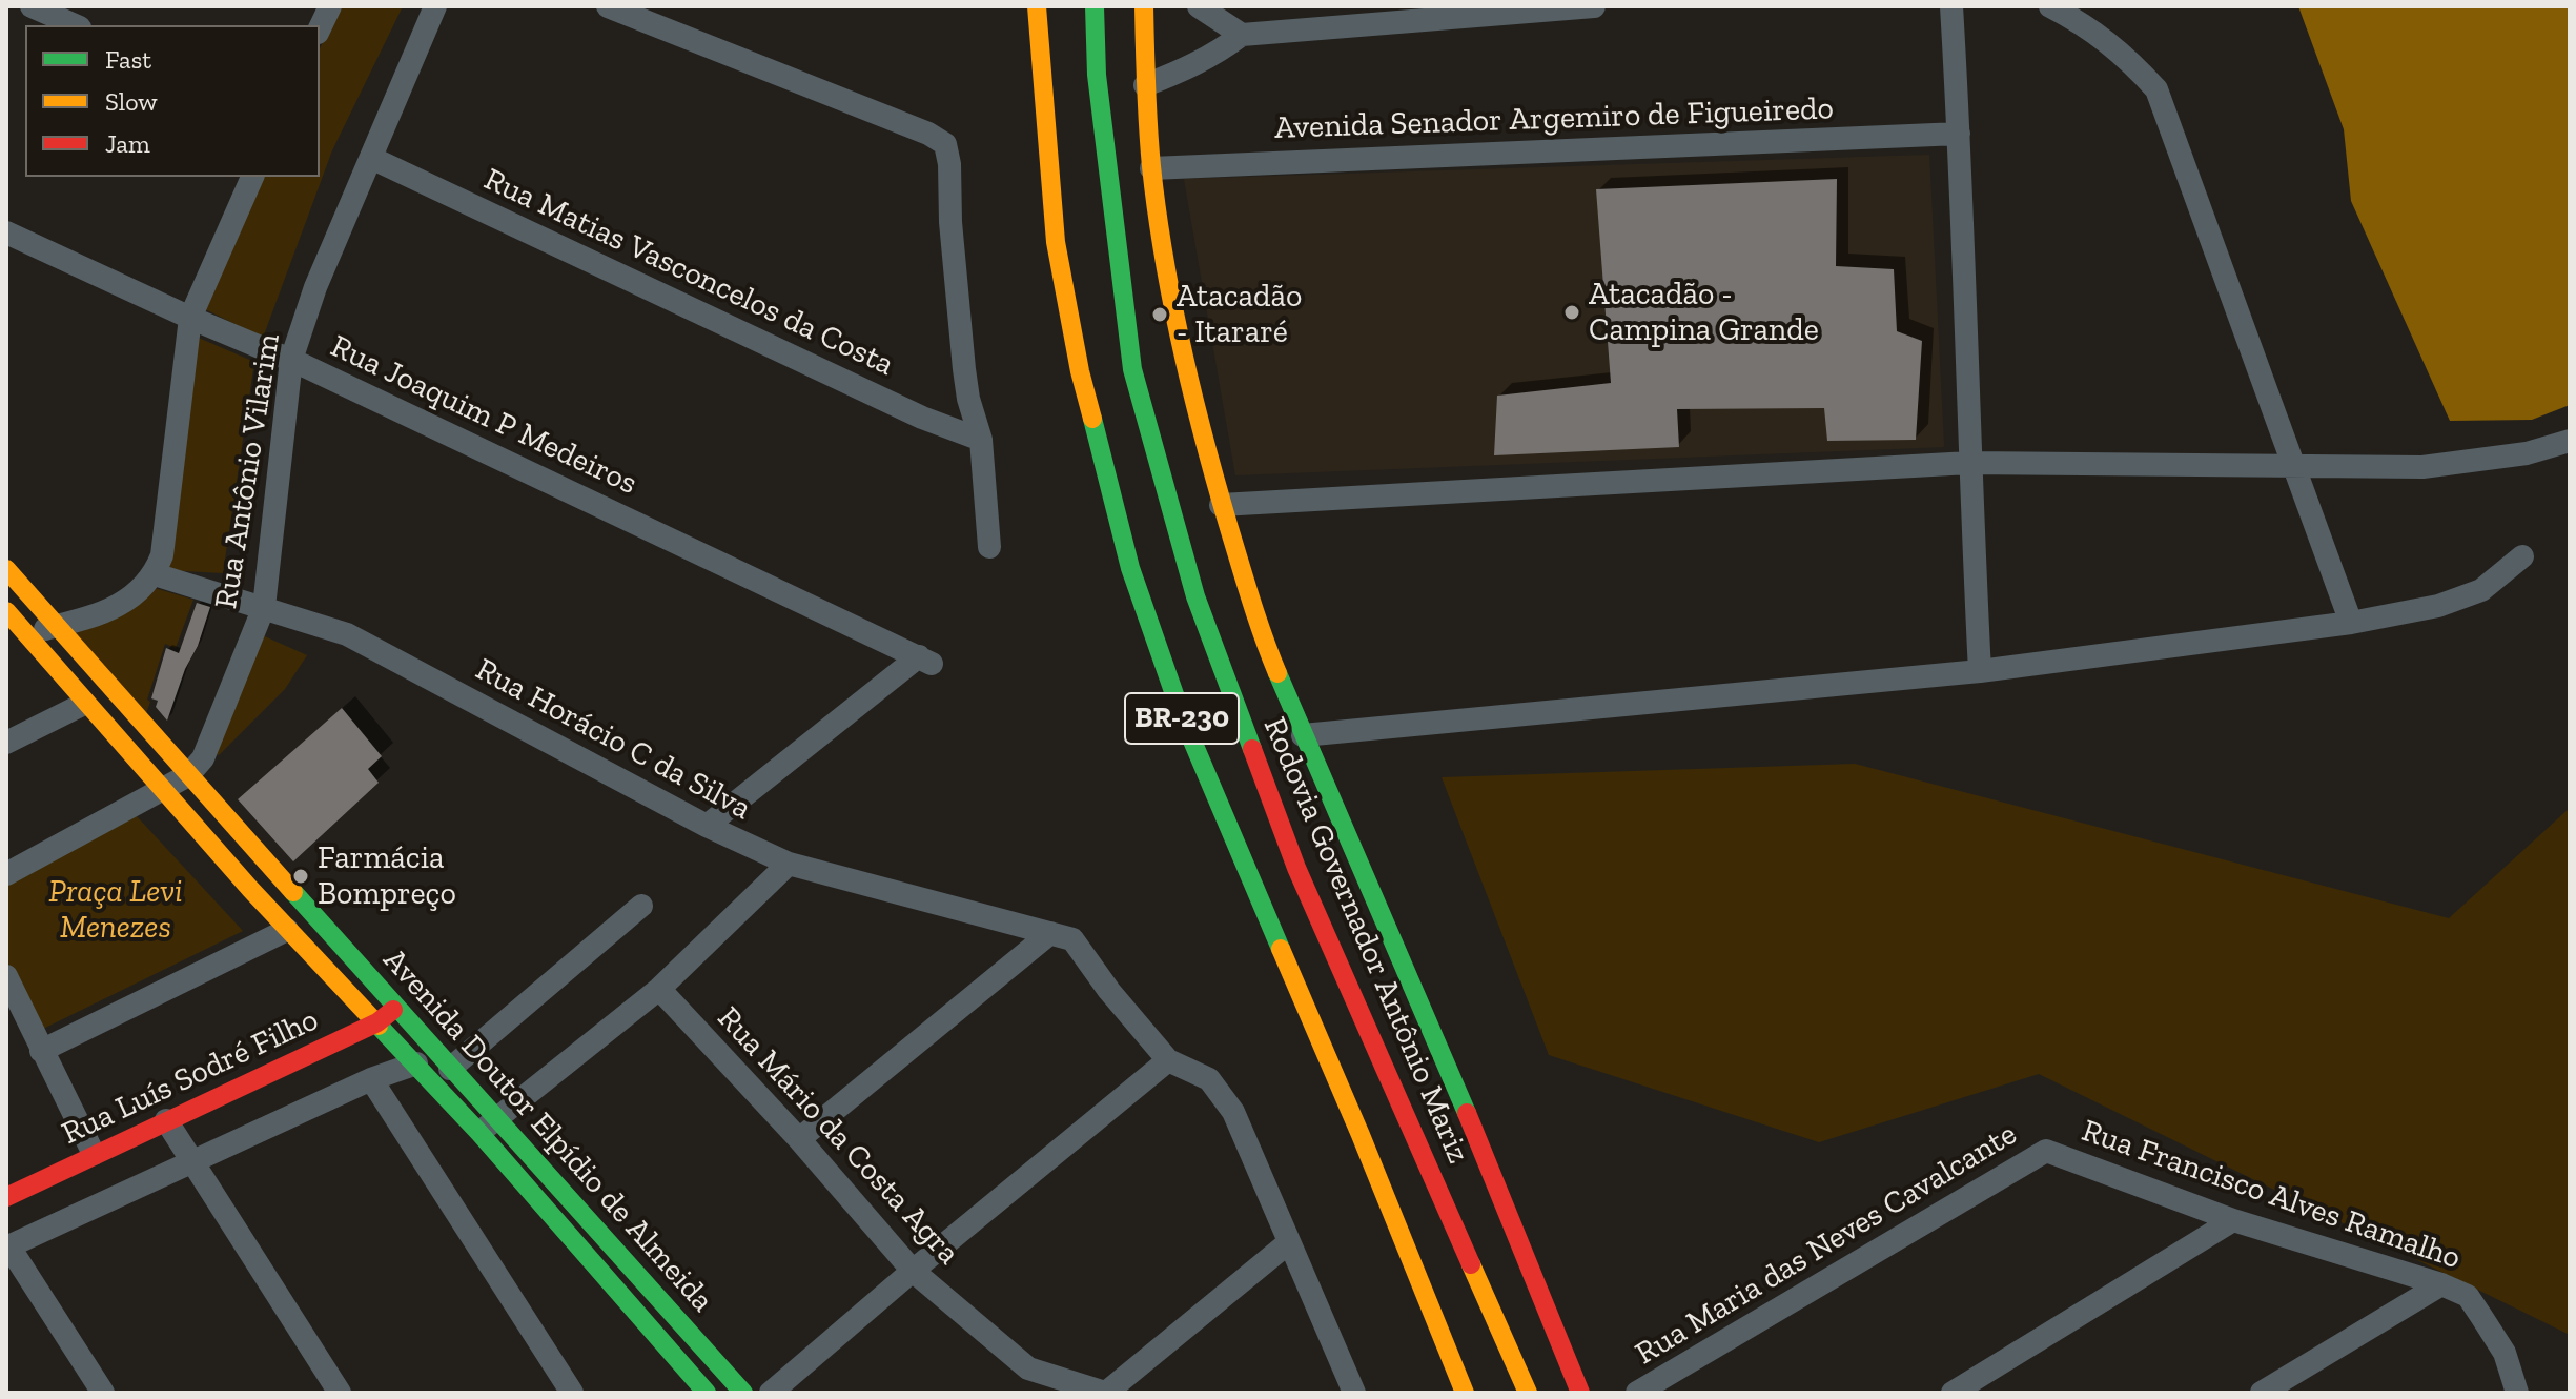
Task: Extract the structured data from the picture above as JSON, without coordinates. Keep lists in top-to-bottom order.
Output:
{
  "streets": {
    "main road": [
      "BR-230",
      "Rodovia Governador Antônio Mariz",
      "Rua Luís Sodré Filho",
      "Avenida Doutor Elpídio de Almeida"
    ],
    "street": [
      "Avenida Senador Argemiro de Figueiredo",
      "Rua Matias Vasconcelos da Costa",
      "Rua Joaquim P Medeiros",
      "Rua Antônio Vilarim",
      "Rua Horácio C da Silva",
      "Rua Mário da Costa Agra",
      "Rua Francisco Alves Ramalho",
      "Rua Maria das Neves Cavalcante"
    ]
  },
  "crossings": [
    ["Avenida Senador Argemiro de Figueiredo", "BR-230"],
    ["Rua Matias Vasconcelos da Costa", "Rua Antônio Vilarim"],
    ["Rua Joaquim P Medeiros", "Rua Antônio Vilarim"],
    ["Rua Joaquim P Medeiros", "Rua Horácio C da Silva"],
    ["Rua Antônio Vilarim", "Rua Horácio C da Silva"],
    ["Rua Antônio Vilarim", "Avenida Doutor Elpídio de Almeida"],
    ["Rua Luís Sodré Filho", "Avenida Doutor Elpídio de Almeida"],
    ["Rua Francisco Alves Ramalho", "Rua Maria das Neves Cavalcante"]
  ],
  "parks": ["Praça Levi Menezes"],
  "places": ["Atacadão - Campina Grande", "Atacadão - Itararé", "Farmácia Bompreço"],
  "legend": ["Fast", "Slow", "Jam"]
}
